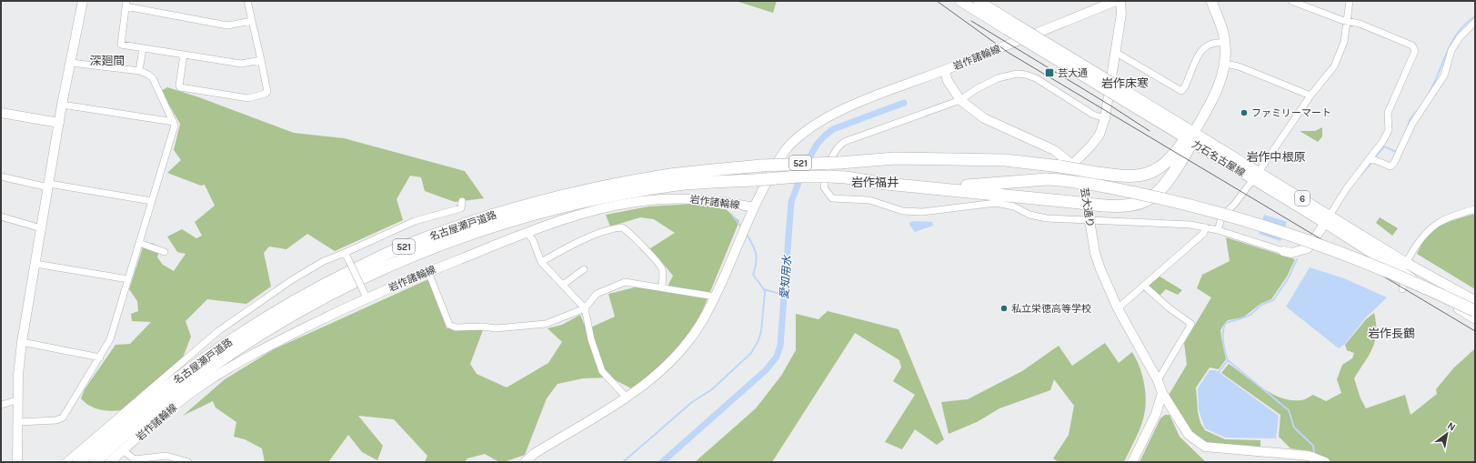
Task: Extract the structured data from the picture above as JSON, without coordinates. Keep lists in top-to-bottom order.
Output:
{
  "streets": {
    "highway": ["521", "名古屋瀬戸道路"],
    "main road": [
      "岩作諸輪線",
      "力石名古屋線",
      "6",
      "芸大通り"
    ]
  },
  "crossings": [
    ["岩作諸輪線", "芸大通り"],
    ["岩作諸輪線", "名古屋瀬戸道路"]
  ],
  "districts": [
    "深廻間",
    "岩作床寒",
    "岩作中根原",
    "岩作福井",
    "岩作長鶴"
  ],
  "water": ["愛知用水"],
  "places": {
    "transit": ["芸大通"],
    "other": ["ファミリーマート", "私立栄徳高等学校"]
  },
  "north": "top right"
}
